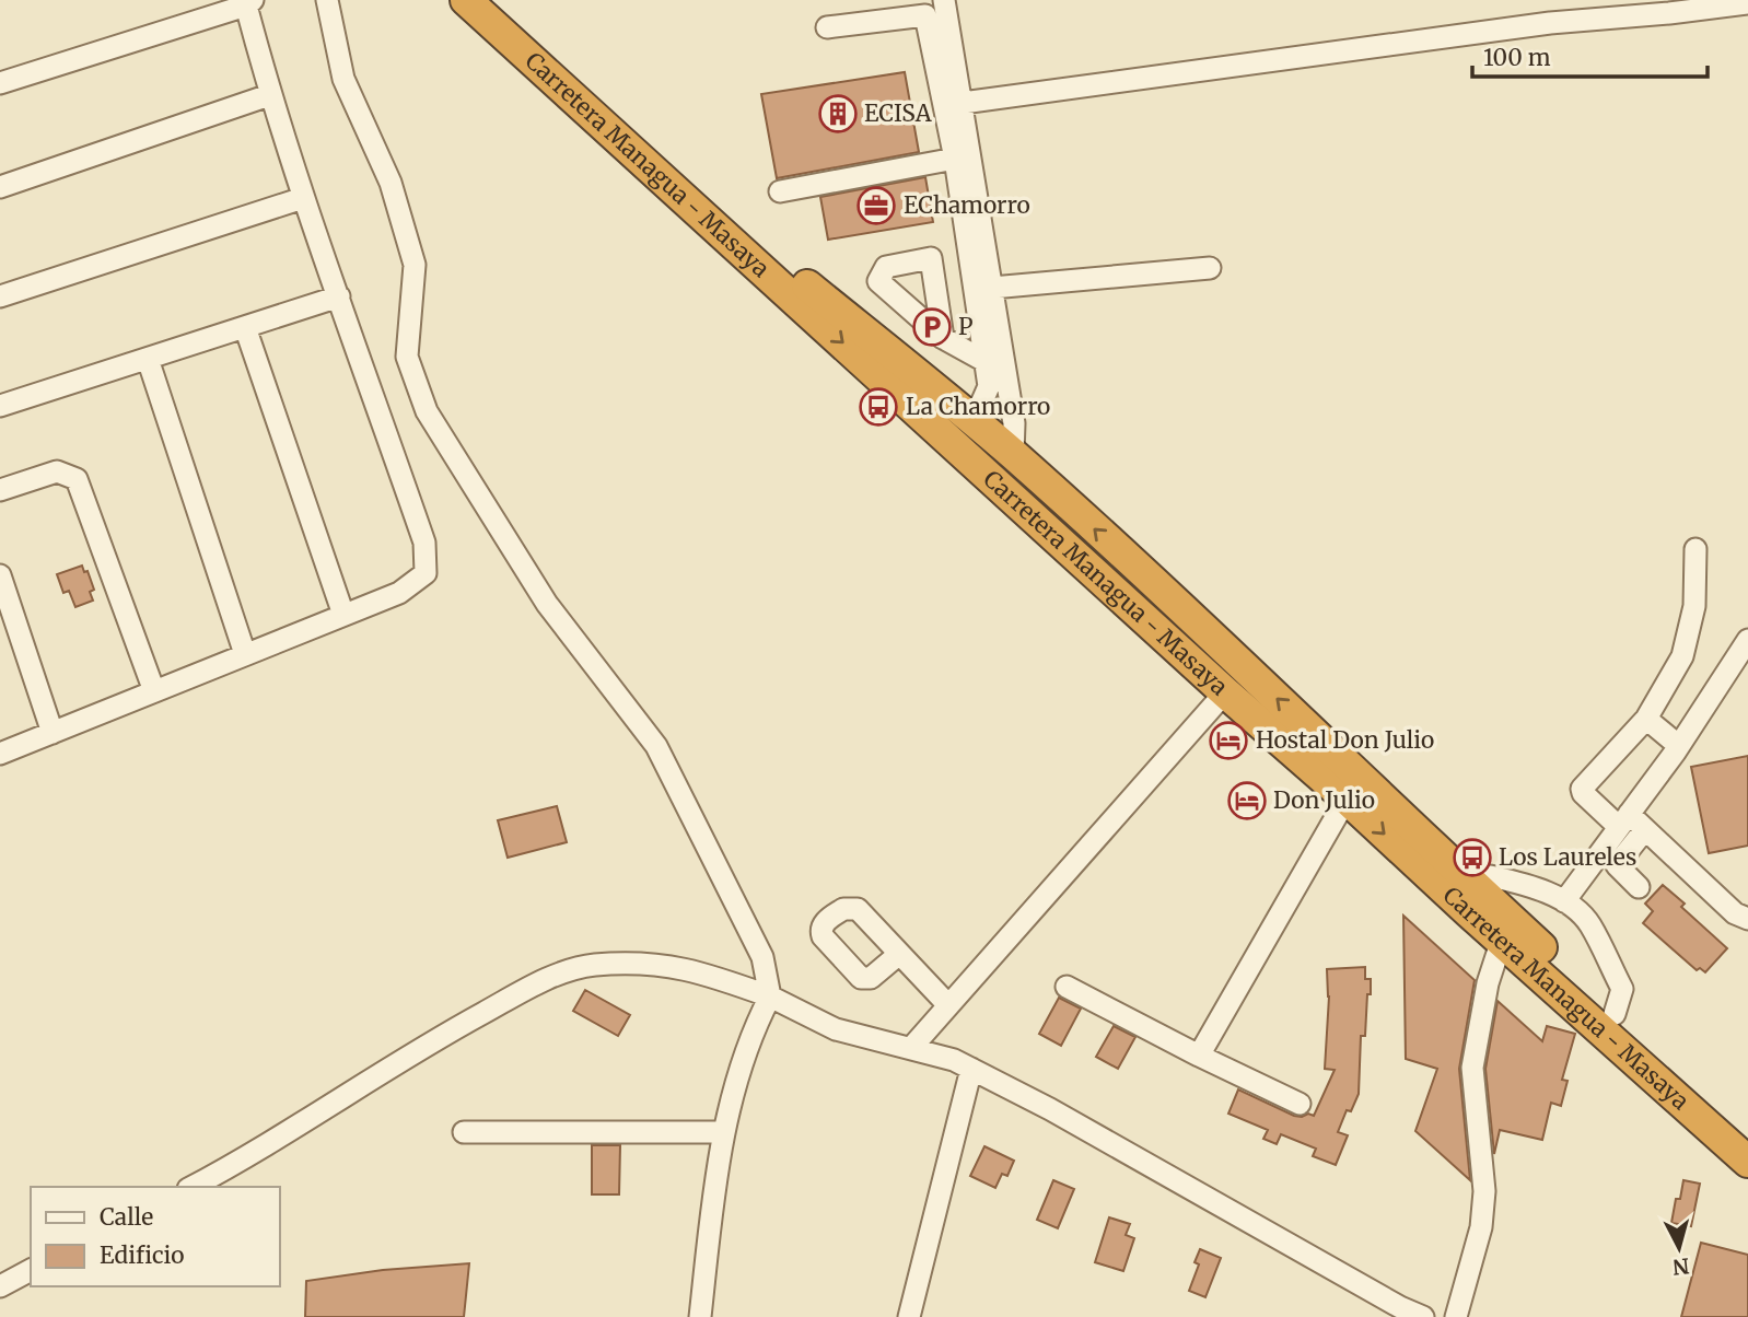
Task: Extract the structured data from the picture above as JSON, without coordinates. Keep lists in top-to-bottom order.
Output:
{
  "streets": {
    "highway": ["Carretera Managua - Masaya"]
  },
  "places": {
    "building": ["ECISA"],
    "office": ["EChamorro"],
    "parking": ["P"],
    "bus stop": ["La Chamorro", "Los Laureles"],
    "hotel": ["Hostal Don Julio", "Don Julio"]
  },
  "legend": ["Calle", "Edificio"],
  "scale_bar": "100 m",
  "north": "bottom"
}
